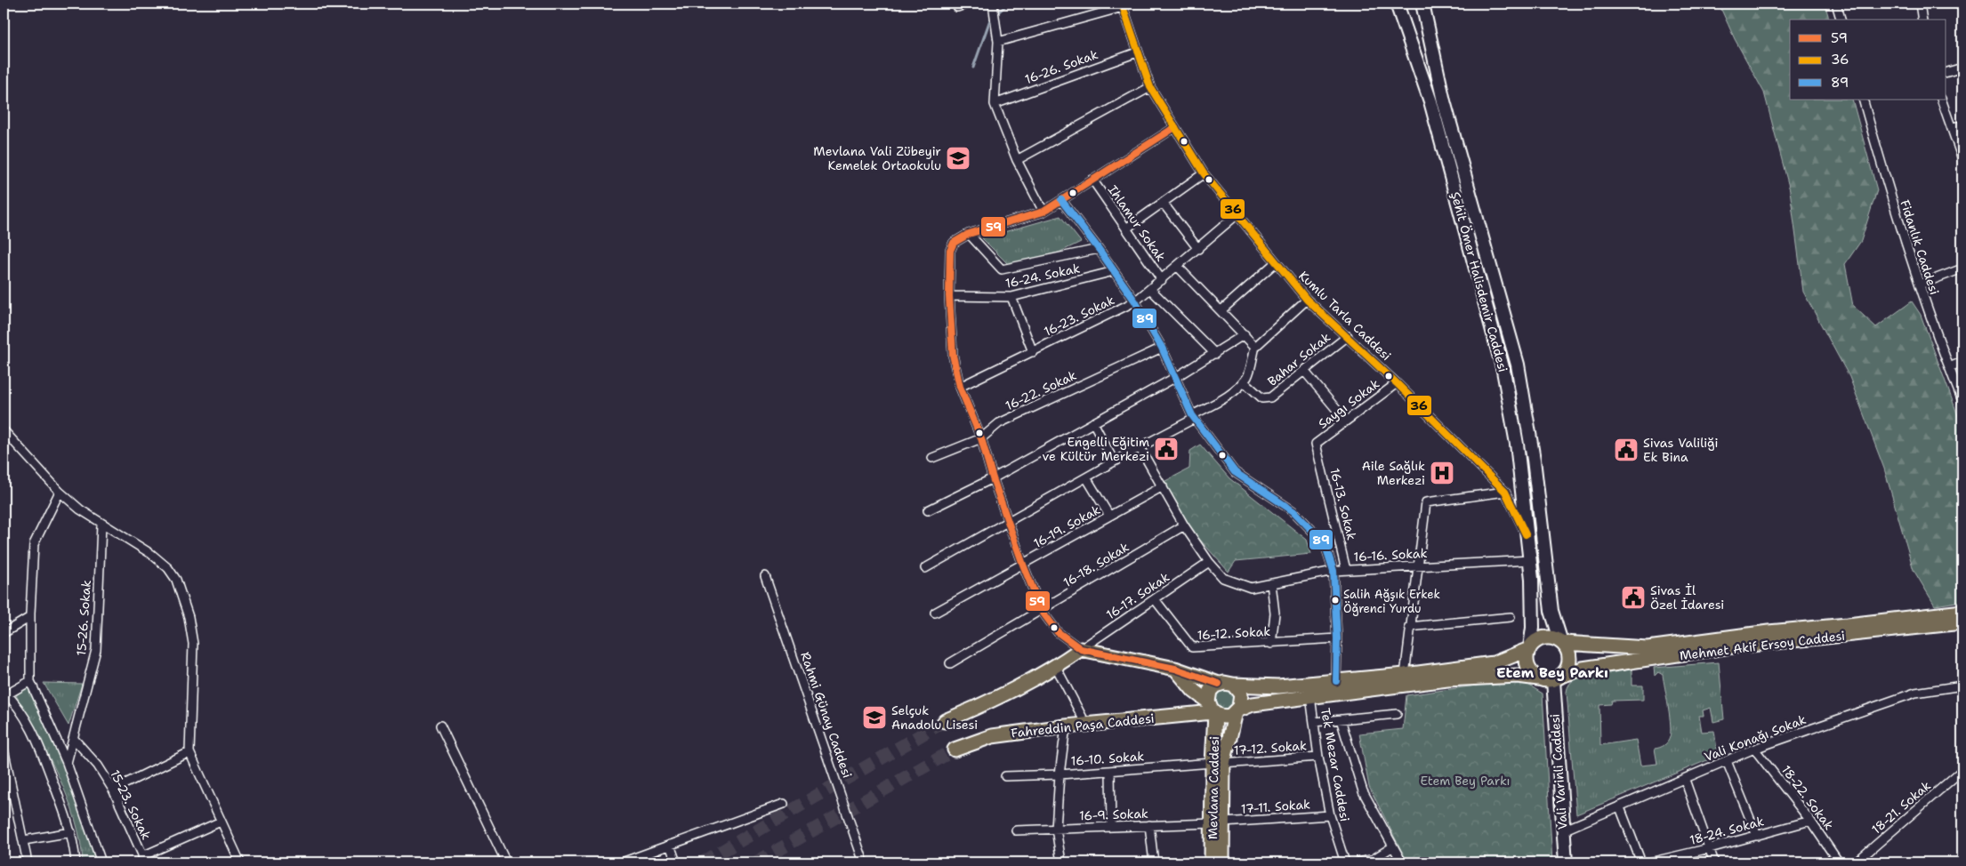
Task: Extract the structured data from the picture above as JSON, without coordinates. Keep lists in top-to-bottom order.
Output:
{
  "streets": {
    "main road": [
      "Şehit Ömer Halisdemir Caddesi",
      "Mehmet Akif Ersoy Caddesi",
      "Fahreddin Paşa Caddesi",
      "Vali Varinli Caddesi",
      "Mevlana Caddesi"
    ],
    "street": [
      "16-26. Sokak",
      "Ihlamur Sokak",
      "Fidanlık Caddesi",
      "16-24. Sokak",
      "16-23. Sokak",
      "Kumlu Tarla Caddesi",
      "Bahar Sokak",
      "16-22. Sokak",
      "Saygı Sokak",
      "16-13. Sokak",
      "16-19. Sokak",
      "16-16. Sokak",
      "16-18. Sokak",
      "16-17. Sokak",
      "15-26. Sokak",
      "16-12. Sokak",
      "Rahmi Günay Caddesi",
      "Vali Konağı Sokak",
      "17-12. Sokak",
      "16-10. Sokak",
      "Tek Mezar Caddesi",
      "18-22. Sokak",
      "15-23. Sokak",
      "17-11. Sokak",
      "18-21. Sokak",
      "16-9. Sokak",
      "18-24. Sokak"
    ]
  },
  "crossings": [
    ["16-26. Sokak", "Kumlu Tarla Caddesi"],
    ["Ihlamur Sokak", "16-23. Sokak"],
    ["Şehit Ömer Halisdemir Caddesi", "Kumlu Tarla Caddesi"],
    ["Şehit Ömer Halisdemir Caddesi", "16-16. Sokak"],
    ["Şehit Ömer Halisdemir Caddesi", "Mehmet Akif Ersoy Caddesi"],
    ["Şehit Ömer Halisdemir Caddesi", "Vali Varinli Caddesi"],
    ["16-23. Sokak", "Kumlu Tarla Caddesi"],
    ["Kumlu Tarla Caddesi", "Bahar Sokak"],
    ["Kumlu Tarla Caddesi", "Saygı Sokak"],
    ["Saygı Sokak", "16-13. Sokak"],
    ["16-13. Sokak", "16-16. Sokak"],
    ["16-19. Sokak", "16-16. Sokak"],
    ["16-16. Sokak", "16-18. Sokak"],
    ["16-16. Sokak", "16-17. Sokak"],
    ["16-17. Sokak", "16-12. Sokak"],
    ["15-26. Sokak", "15-23. Sokak"],
    ["Mehmet Akif Ersoy Caddesi", "Vali Varinli Caddesi"],
    ["Fahreddin Paşa Caddesi", "Mevlana Caddesi"],
    ["Vali Konağı Sokak", "Vali Varinli Caddesi"],
    ["Vali Konağı Sokak", "18-22. Sokak"],
    ["17-12. Sokak", "16-10. Sokak"],
    ["17-12. Sokak", "Tek Mezar Caddesi"],
    ["17-12. Sokak", "Mevlana Caddesi"],
    ["16-10. Sokak", "Mevlana Caddesi"],
    ["Tek Mezar Caddesi", "17-11. Sokak"],
    ["Mevlana Caddesi", "17-11. Sokak"],
    ["Mevlana Caddesi", "16-9. Sokak"],
    ["18-22. Sokak", "18-24. Sokak"],
    ["17-11. Sokak", "16-9. Sokak"]
  ],
  "districts": ["Etem Bey Parkı"],
  "parks": ["Etem Bey Parkı"],
  "places": {
    "school or university": ["Mevlana Vali Zübeyir Kemelek Ortaokulu", "Selçuk Anadolu Lisesi"],
    "public building": ["Engelli Eğitim ve Kültür Merkezi", "Sivas Valiliği Ek Bina", "Sivas İl Özel İdaresi"],
    "hospital": ["Aile Sağlık Merkezi"],
    "other": ["Salih Ağşık Erkek Öğrenci Yurdu"]
  },
  "lines": ["transit line 36", "transit line 59", "transit line 89"],
  "legend": ["59", "36", "89"]
}
